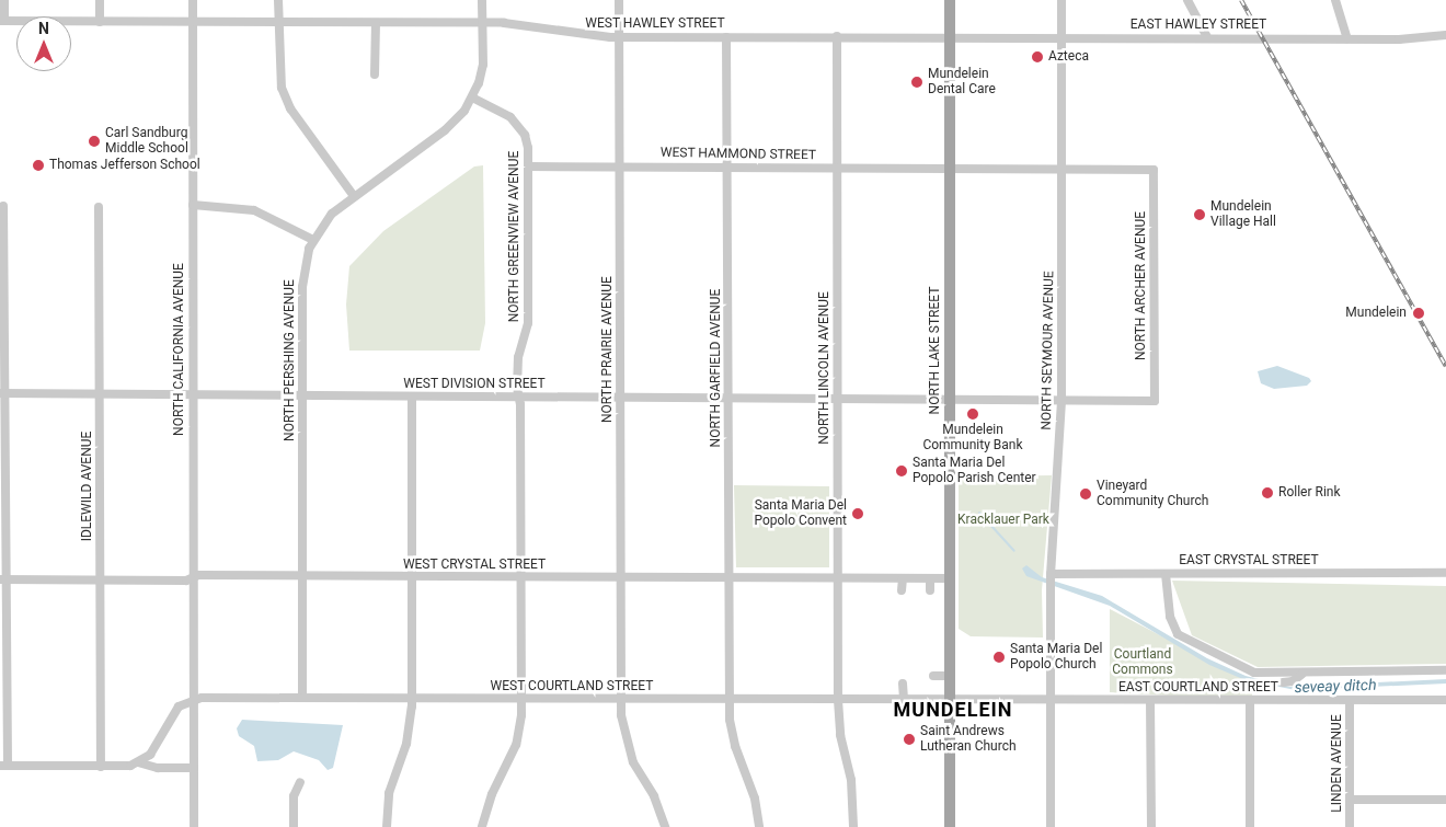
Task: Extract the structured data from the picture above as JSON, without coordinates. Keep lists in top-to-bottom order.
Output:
{
  "streets": {
    "main road": ["NORTH LAKE STREET"],
    "street": [
      "WEST HAWLEY STREET",
      "EAST HAWLEY STREET",
      "WEST HAMMOND STREET",
      "NORTH GREENVIEW AVENUE",
      "NORTH ARCHER AVENUE",
      "NORTH CALIFORNIA AVENUE",
      "NORTH PRAIRIE AVENUE",
      "NORTH SEYMOUR AVENUE",
      "NORTH PERSHING AVENUE",
      "NORTH GARFIELD AVENUE",
      "NORTH LINCOLN AVENUE",
      "WEST DIVISION STREET",
      "IDLEWILD AVENUE",
      "EAST CRYSTAL STREET",
      "WEST CRYSTAL STREET",
      "WEST COURTLAND STREET",
      "EAST COURTLAND STREET",
      "LINDEN AVENUE"
    ]
  },
  "crossings": [
    ["WEST HAWLEY STREET", "EAST HAWLEY STREET"],
    ["WEST HAWLEY STREET", "NORTH CALIFORNIA AVENUE"],
    ["WEST HAWLEY STREET", "NORTH PRAIRIE AVENUE"],
    ["WEST HAWLEY STREET", "NORTH LAKE STREET"],
    ["WEST HAWLEY STREET", "NORTH GARFIELD AVENUE"],
    ["WEST HAWLEY STREET", "NORTH LINCOLN AVENUE"],
    ["EAST HAWLEY STREET", "NORTH LAKE STREET"],
    ["EAST HAWLEY STREET", "NORTH SEYMOUR AVENUE"],
    ["WEST HAMMOND STREET", "NORTH GREENVIEW AVENUE"],
    ["WEST HAMMOND STREET", "NORTH ARCHER AVENUE"],
    ["WEST HAMMOND STREET", "NORTH PRAIRIE AVENUE"],
    ["WEST HAMMOND STREET", "NORTH LAKE STREET"],
    ["WEST HAMMOND STREET", "NORTH SEYMOUR AVENUE"],
    ["WEST HAMMOND STREET", "NORTH GARFIELD AVENUE"],
    ["WEST HAMMOND STREET", "NORTH LINCOLN AVENUE"],
    ["NORTH GREENVIEW AVENUE", "NORTH PERSHING AVENUE"],
    ["NORTH GREENVIEW AVENUE", "WEST DIVISION STREET"],
    ["NORTH GREENVIEW AVENUE", "WEST CRYSTAL STREET"],
    ["NORTH GREENVIEW AVENUE", "WEST COURTLAND STREET"],
    ["NORTH ARCHER AVENUE", "WEST DIVISION STREET"],
    ["NORTH CALIFORNIA AVENUE", "WEST DIVISION STREET"],
    ["NORTH CALIFORNIA AVENUE", "WEST CRYSTAL STREET"],
    ["NORTH CALIFORNIA AVENUE", "WEST COURTLAND STREET"],
    ["NORTH PRAIRIE AVENUE", "WEST DIVISION STREET"],
    ["NORTH PRAIRIE AVENUE", "WEST CRYSTAL STREET"],
    ["NORTH PRAIRIE AVENUE", "WEST COURTLAND STREET"],
    ["NORTH LAKE STREET", "WEST DIVISION STREET"],
    ["NORTH LAKE STREET", "WEST CRYSTAL STREET"],
    ["NORTH LAKE STREET", "WEST COURTLAND STREET"],
    ["NORTH LAKE STREET", "EAST COURTLAND STREET"],
    ["NORTH SEYMOUR AVENUE", "WEST DIVISION STREET"],
    ["NORTH SEYMOUR AVENUE", "EAST CRYSTAL STREET"],
    ["NORTH SEYMOUR AVENUE", "EAST COURTLAND STREET"],
    ["NORTH PERSHING AVENUE", "WEST DIVISION STREET"],
    ["NORTH PERSHING AVENUE", "WEST CRYSTAL STREET"],
    ["NORTH PERSHING AVENUE", "WEST COURTLAND STREET"],
    ["NORTH GARFIELD AVENUE", "WEST DIVISION STREET"],
    ["NORTH GARFIELD AVENUE", "WEST CRYSTAL STREET"],
    ["NORTH GARFIELD AVENUE", "WEST COURTLAND STREET"],
    ["NORTH LINCOLN AVENUE", "WEST DIVISION STREET"],
    ["NORTH LINCOLN AVENUE", "WEST CRYSTAL STREET"],
    ["NORTH LINCOLN AVENUE", "WEST COURTLAND STREET"],
    ["WEST DIVISION STREET", "IDLEWILD AVENUE"],
    ["IDLEWILD AVENUE", "WEST CRYSTAL STREET"],
    ["WEST COURTLAND STREET", "EAST COURTLAND STREET"],
    ["EAST COURTLAND STREET", "LINDEN AVENUE"]
  ],
  "districts": ["MUNDELEIN"],
  "water": ["seveay ditch"],
  "parks": ["Kracklauer Park", "Courtland Commons"],
  "places": [
    "Azteca",
    "Mundelein Dental Care",
    "Carl Sandburg Middle School",
    "Thomas Jefferson School",
    "Mundelein Village Hall",
    "Mundelein",
    "Mundelein Community Bank",
    "Santa Maria Del Popolo Parish Center",
    "Roller Rink",
    "Vineyard Community Church",
    "Santa Maria Del Popolo Convent",
    "Santa Maria Del Popolo Church",
    "Saint Andrews Lutheran Church"
  ],
  "north": "top"
}
